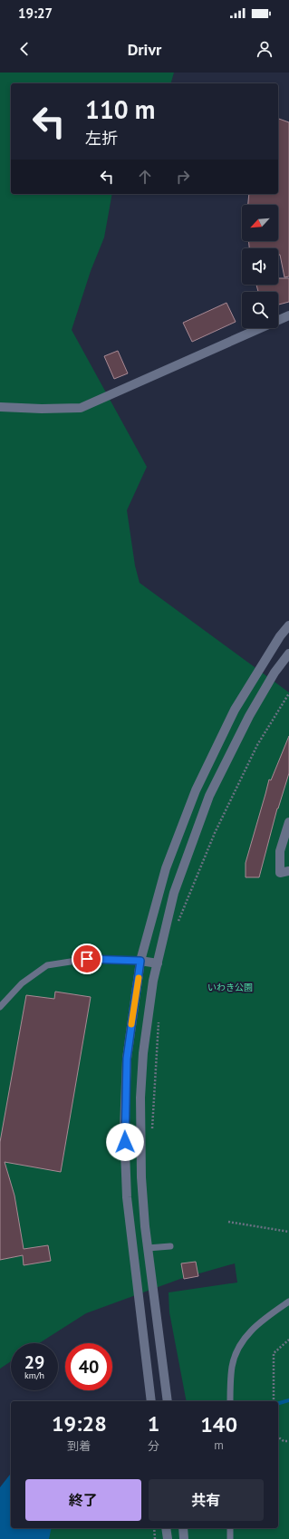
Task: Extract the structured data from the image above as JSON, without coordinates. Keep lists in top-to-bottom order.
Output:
{
  "parks": ["いわき公園"],
  "north": "bottom left",
  "page": {
    "status": "19:27",
    "header": "Drivr",
    "turn": ["110 m", "左折"],
    "speed": "29 km/h",
    "limit": "40",
    "eta": [
      "19:28",
      "到着",
      "1",
      "分",
      "140",
      "m"
    ],
    "buttons": ["終了", "共有"]
  }
}
